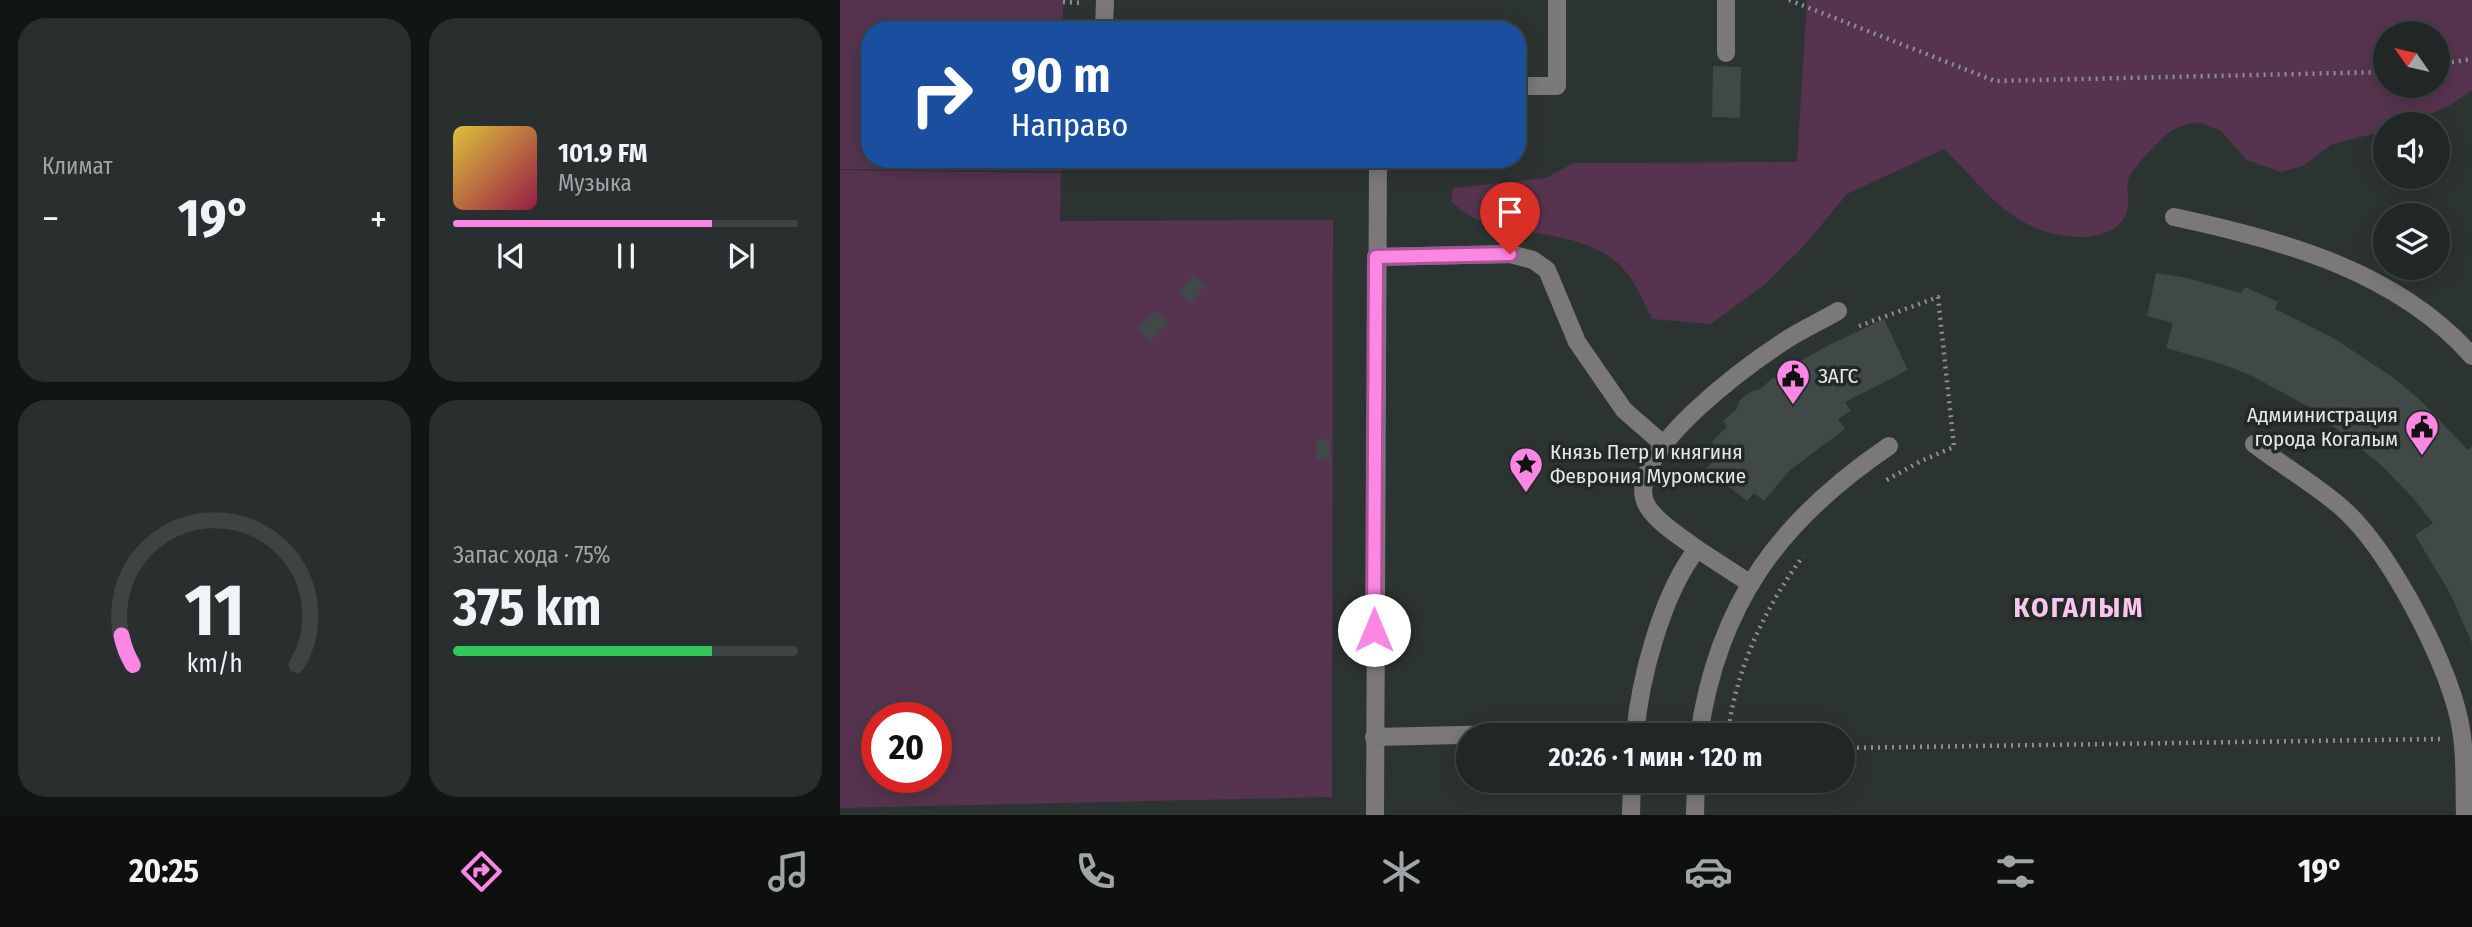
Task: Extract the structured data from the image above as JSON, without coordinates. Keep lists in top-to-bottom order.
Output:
{
  "districts": ["КОГАЛЫМ"],
  "places": {
    "public building": ["ЗАГС", "Адмиинистрация города Когалым"],
    "place": ["Князь Петр и княгиня Феврония Муромские"]
  },
  "north": "top left",
  "page": {
    "tile": [
      "Климат",
      ["Запас хода · 75%", "375 km"]
    ],
    "turn": ["90 m", "Направо"],
    "song": ["101.9 FM", "Музыка"],
    "heat": ["−", "19°", "+"],
    "limit": "20",
    "trip": "20:26 · 1 мин · 120 m",
    "tabs": ["20:25", "19°"],
    "gauge": ["11", "km/h"]
  }
}
